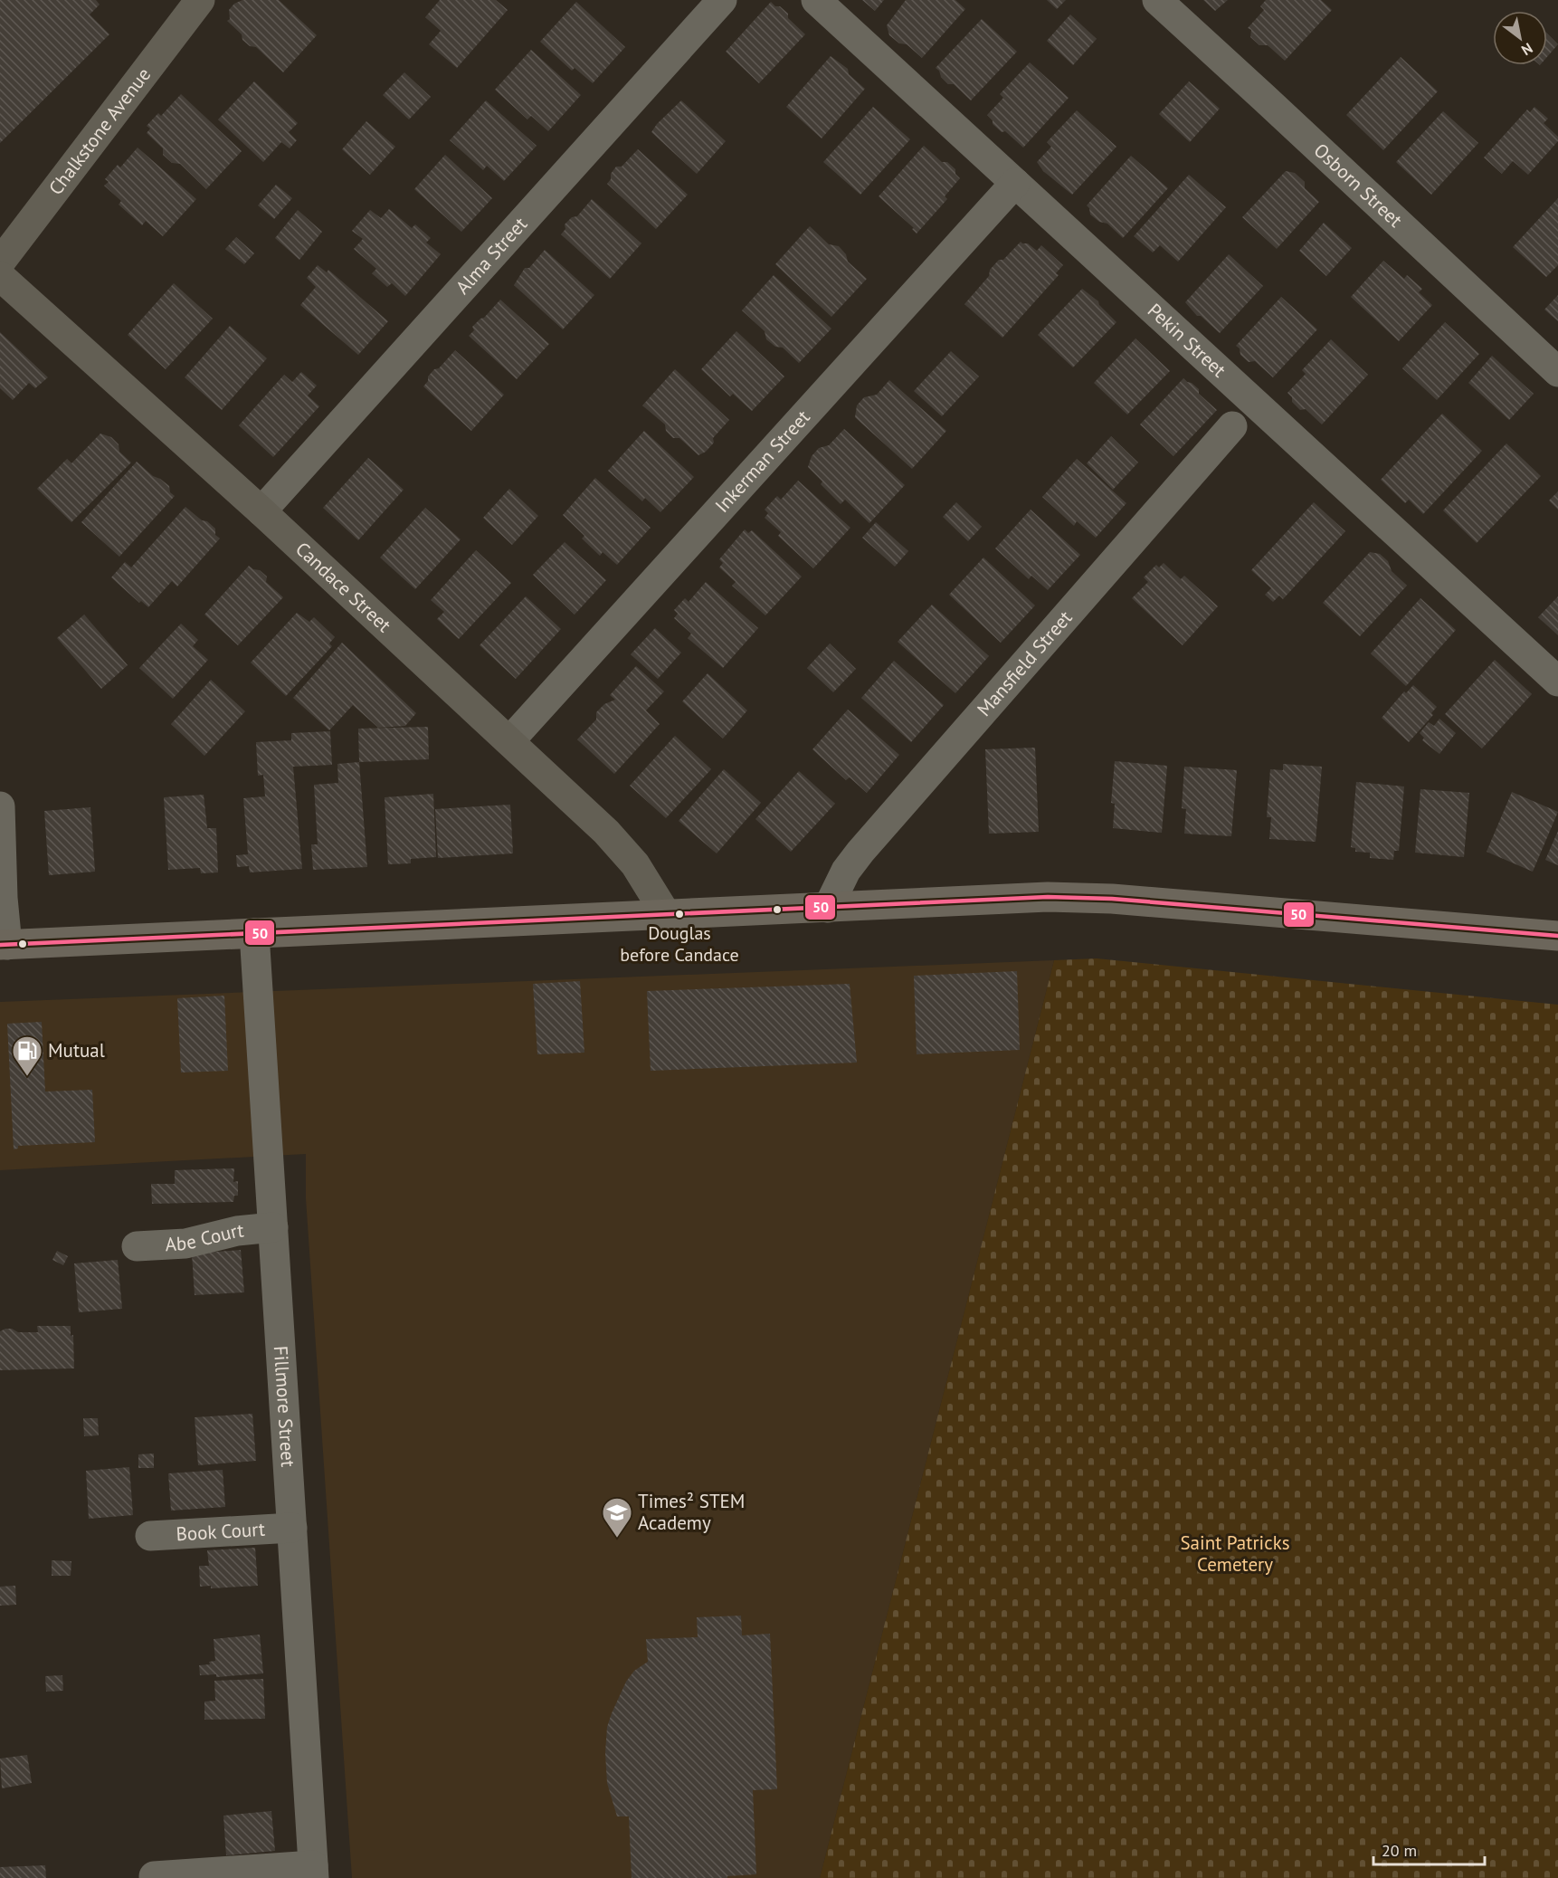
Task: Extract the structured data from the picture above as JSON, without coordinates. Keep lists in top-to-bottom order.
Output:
{
  "streets": {
    "street": [
      "Chalkstone Avenue",
      "Osborn Street",
      "Alma Street",
      "Pekin Street",
      "Inkerman Street",
      "Candace Street",
      "Mansfield Street",
      "Abe Court",
      "Fillmore Street",
      "Book Court"
    ]
  },
  "crossings": [
    ["Alma Street", "Candace Street"],
    ["Pekin Street", "Inkerman Street"],
    ["Inkerman Street", "Candace Street"],
    ["Abe Court", "Fillmore Street"],
    ["Fillmore Street", "Book Court"]
  ],
  "parks": ["Saint Patricks Cemetery"],
  "places": {
    "other": ["Douglas before Candace"],
    "fuel station": ["Mutual"],
    "school or university": ["Times² STEM Academy"]
  },
  "lines": ["transit line 50"],
  "scale_bar": "20 m",
  "north": "bottom right"
}
